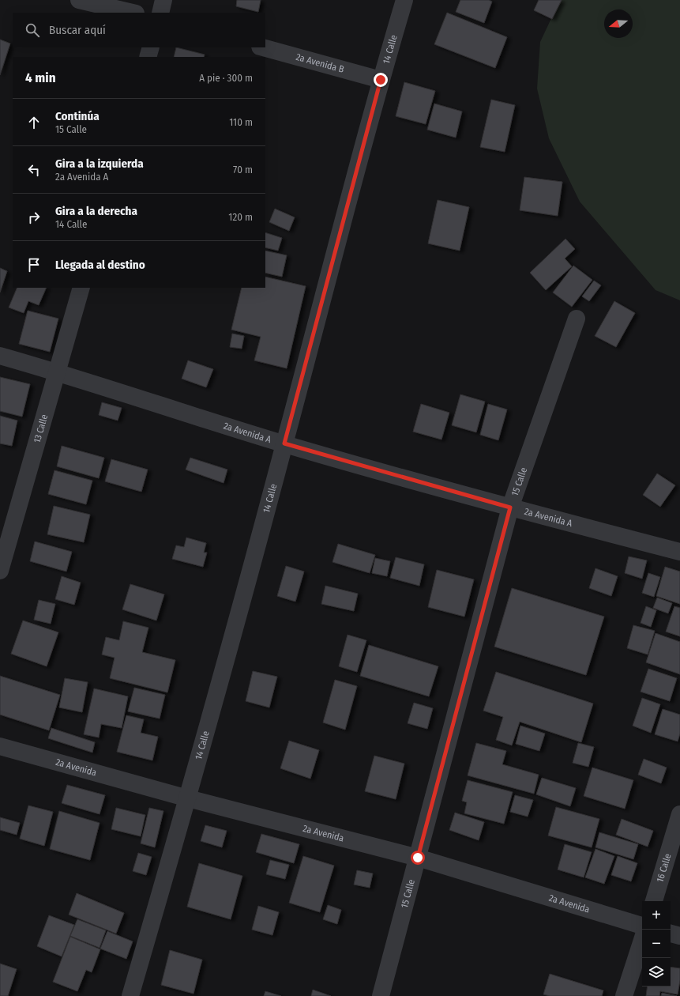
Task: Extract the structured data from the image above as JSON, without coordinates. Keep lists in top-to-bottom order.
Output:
{
  "streets": {
    "street": [
      "14 Calle",
      "2a Avenida B",
      "13 Calle",
      "2a Avenida A",
      "15 Calle",
      "2a Avenida",
      "16 Calle"
    ]
  },
  "crossings": [
    ["14 Calle", "2a Avenida B"],
    ["14 Calle", "2a Avenida A"],
    ["14 Calle", "2a Avenida"],
    ["13 Calle", "2a Avenida A"],
    ["2a Avenida A", "15 Calle"],
    ["15 Calle", "2a Avenida"]
  ],
  "north": "left",
  "page": {
    "search": "Buscar aquí",
    "heading": ["4 min", "A pie · 300 m"],
    "list": [
      ["Continúa", "15 Calle", "110 m"],
      ["Gira a la izquierda", "2a Avenida A", "70 m"],
      ["Gira a la derecha", "14 Calle", "120 m"],
      "Llegada al destino"
    ],
    "map_buttons": ["+", "−"]
  }
}
